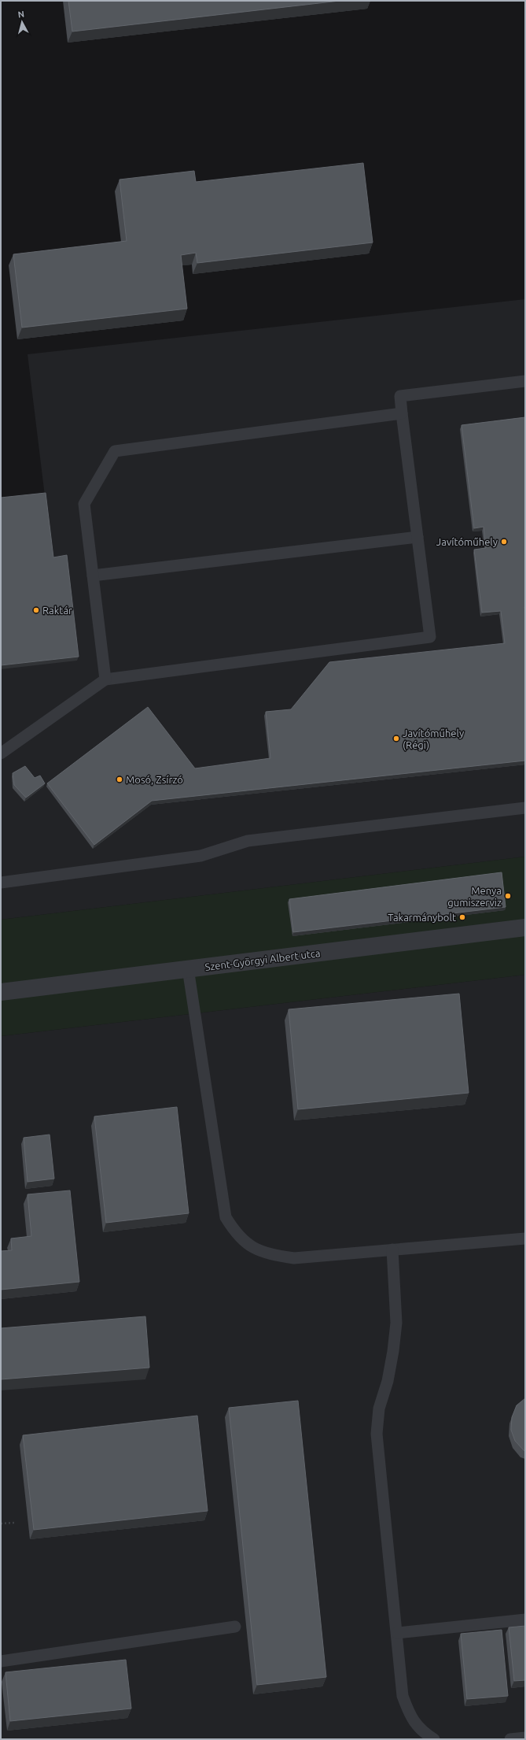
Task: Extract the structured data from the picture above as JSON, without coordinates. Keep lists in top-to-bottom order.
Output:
{
  "streets": {
    "street": ["Szent-Györgyi Albert utca"]
  },
  "places": [
    "Javítóműhely",
    "Raktár",
    "Javítóműhely (Régi)",
    "Mosó, Zsírzó",
    "Menya gumiszerviz",
    "Takarmánybolt"
  ],
  "north": "top"
}
